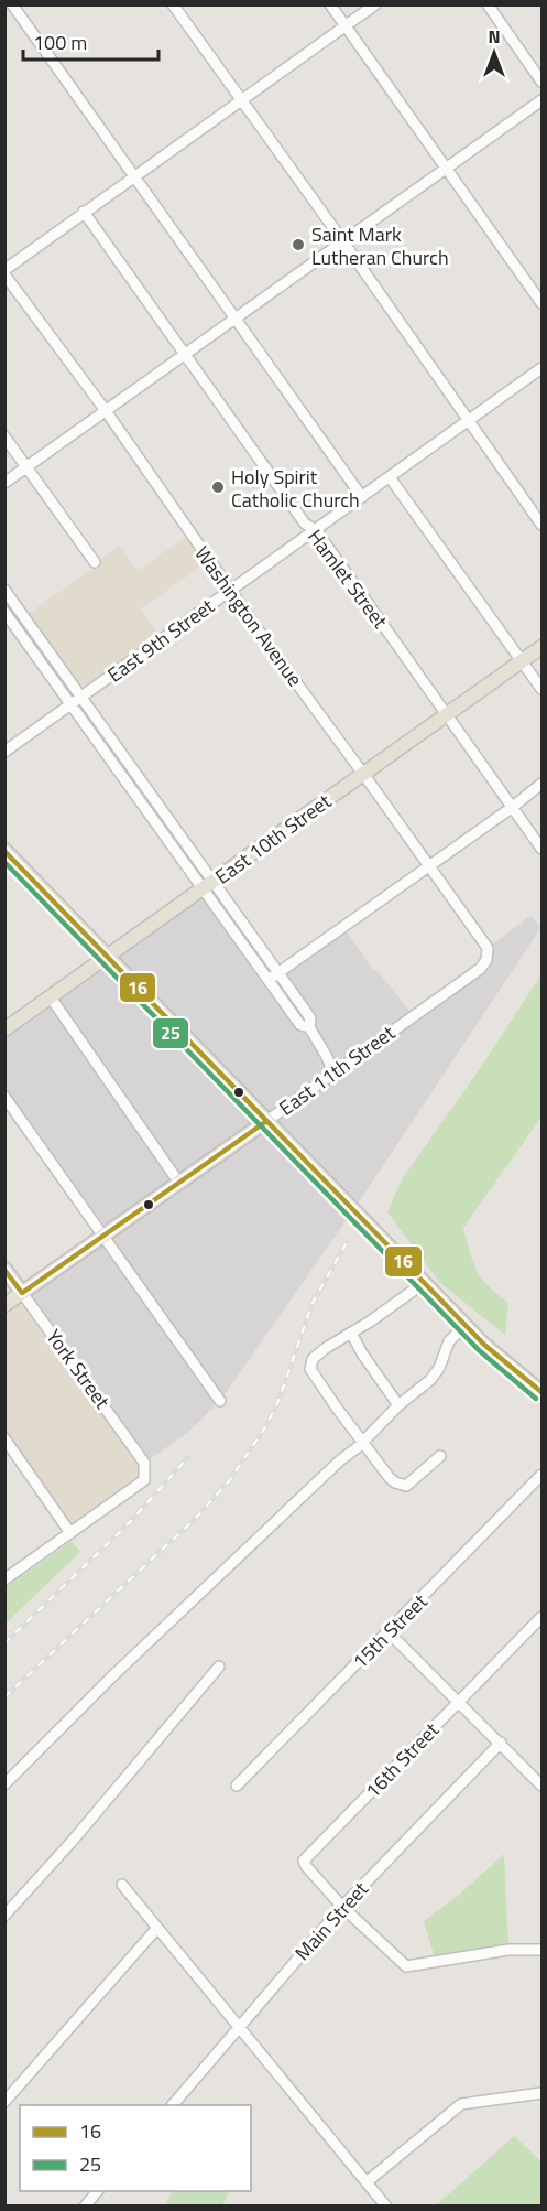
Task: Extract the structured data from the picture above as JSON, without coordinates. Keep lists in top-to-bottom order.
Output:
{
  "streets": {
    "main road": ["East 10th Street", "East 11th Street", "York Street"],
    "street": [
      "Hamlet Street",
      "Washington Avenue",
      "East 9th Street",
      "15th Street",
      "16th Street",
      "Main Street"
    ]
  },
  "crossings": [
    ["Hamlet Street", "East 9th Street"],
    ["Hamlet Street", "East 10th Street"],
    ["Washington Avenue", "East 9th Street"],
    ["Washington Avenue", "East 10th Street"],
    ["Washington Avenue", "East 11th Street"],
    ["East 11th Street", "York Street"],
    ["16th Street", "Main Street"]
  ],
  "places": ["Saint Mark Lutheran Church", "Holy Spirit Catholic Church"],
  "lines": ["transit line 16", "transit line 25"],
  "legend": ["16", "25"],
  "scale_bar": "100 m",
  "north": "top"
}
